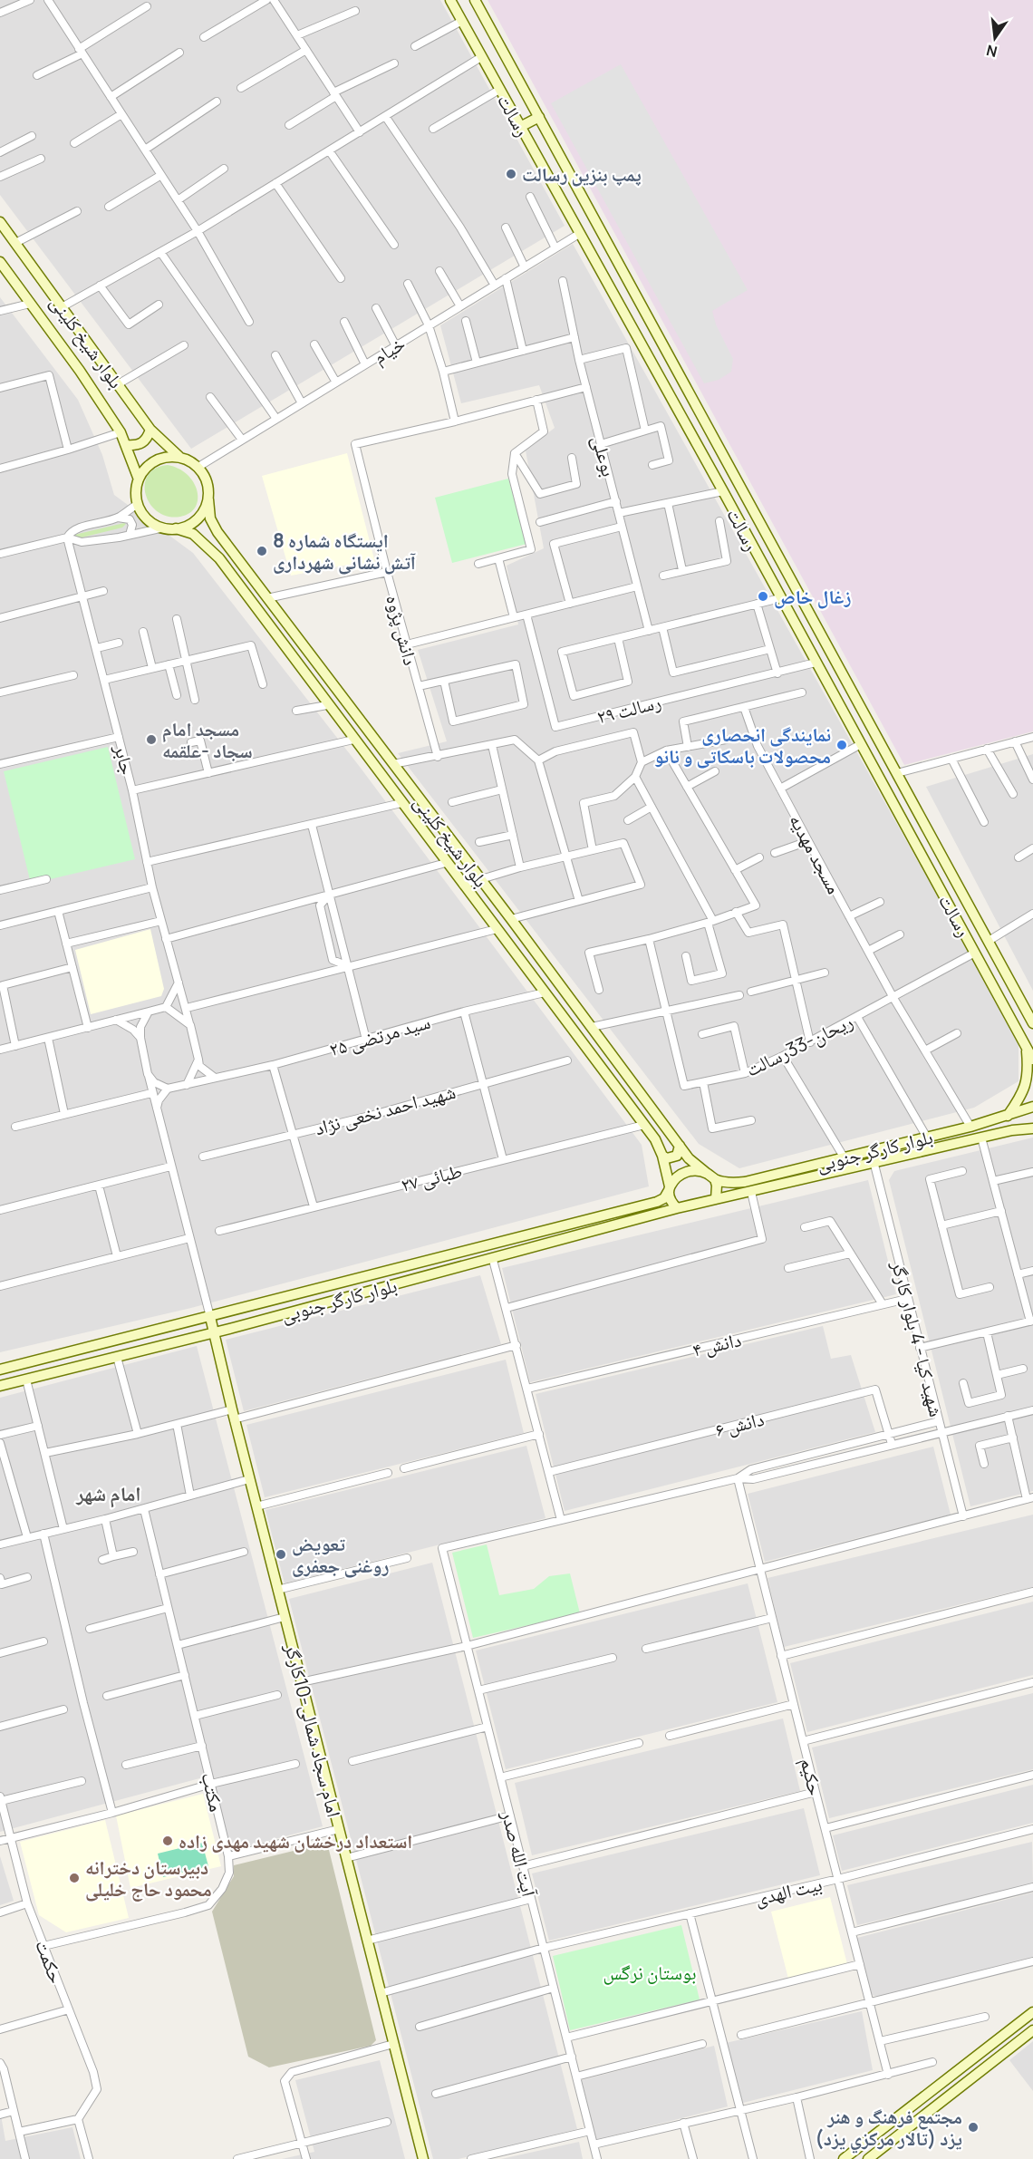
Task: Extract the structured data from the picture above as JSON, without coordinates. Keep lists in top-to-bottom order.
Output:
{
  "streets": {
    "main road": [
      "رسالت",
      "بلوار شیخ کلینی",
      "بلوار کارگر جنوبی",
      "امام سجاد شمالی-10کارگر"
    ],
    "street": [
      "خیام",
      "بوعلی",
      "دانش پژوه",
      "رسالت ۲۹",
      "جابر",
      "مسجد مهدیه",
      "۲۵ سید مرتضی",
      "ریحان-33رسالت",
      "شهید احمد نخعی نژاد",
      "طبائی ۲۷",
      "شهید کیا - 4 بلوار کارگر",
      "دانش ۴",
      "دانش ۶",
      "حکیم",
      "مکتب",
      "آیت الله صدر",
      "بیت الهدی",
      "حکمت"
    ]
  },
  "crossings": [
    ["رسالت", "خیام"],
    ["رسالت", "رسالت ۲۹"],
    ["رسالت", "ریحان-33رسالت"],
    ["بلوار شیخ کلینی", "خیام"],
    ["بلوار شیخ کلینی", "۲۵ سید مرتضی"],
    ["بلوار شیخ کلینی", "بلوار کارگر جنوبی"],
    ["بلوار شیخ کلینی", "طبائی ۲۷"],
    ["جابر", "۲۵ سید مرتضی"],
    ["مسجد مهدیه", "ریحان-33رسالت"],
    ["مسجد مهدیه", "بلوار کارگر جنوبی"],
    ["بلوار کارگر جنوبی", "شهید کیا - 4 بلوار کارگر"],
    ["بلوار کارگر جنوبی", "امام سجاد شمالی-10کارگر"],
    ["شهید کیا - 4 بلوار کارگر", "دانش ۴"],
    ["امام سجاد شمالی-10کارگر", "بیت الهدی"],
    ["حکیم", "بیت الهدی"],
    ["مکتب", "حکمت"],
    ["آیت الله صدر", "بیت الهدی"]
  ],
  "districts": ["امام شهر"],
  "parks": ["بوستان نرگس"],
  "places": [
    "پمپ بنزین رسالت",
    "ایستگاه شماره 8 آتش نشانی شهرداری",
    "زغال خاص",
    "مسجد امام سجاد -علقمه",
    "نمایندگی انحصاری محصولات باسکاتی و نانو",
    "تعویض روغنی جعفری",
    "استعداد درخشان شهید مهدی زاده",
    "دبيرستان دخترانه محمود حاج خلیلی",
    "مجتمع فرهنگ و هنر یزد (تالار مركزي یزد)"
  ],
  "north": "bottom"
}
